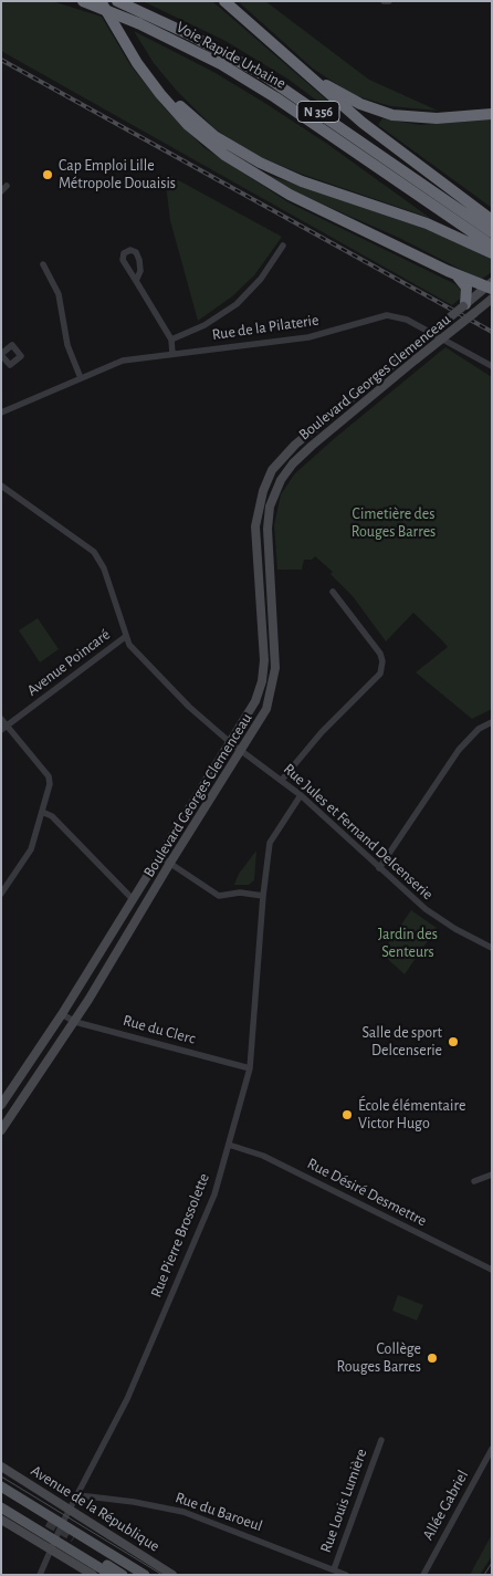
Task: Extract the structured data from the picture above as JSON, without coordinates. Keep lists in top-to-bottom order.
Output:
{
  "streets": {
    "highway": ["Voie Rapide Urbaine", "N 356"],
    "main road": ["Boulevard Georges Clemenceau", "Avenue de la République"],
    "street": [
      "Rue de la Pilaterie",
      "Avenue Poincaré",
      "Rue Jules et Fernand Delcenserie",
      "Rue du Clerc",
      "Rue Désiré Desmettre",
      "Rue Pierre Brossolette",
      "Rue Louis Lumière",
      "Allée Gabriel",
      "Rue du Baroeul"
    ]
  },
  "crossings": [
    ["Boulevard Georges Clemenceau", "Rue Jules et Fernand Delcenserie"],
    ["Boulevard Georges Clemenceau", "Rue du Clerc"],
    ["Avenue Poincaré", "Rue Jules et Fernand Delcenserie"],
    ["Rue Jules et Fernand Delcenserie", "Rue Pierre Brossolette"],
    ["Rue du Clerc", "Rue Pierre Brossolette"],
    ["Rue Désiré Desmettre", "Rue Pierre Brossolette"],
    ["Rue Pierre Brossolette", "Avenue de la République"],
    ["Rue Pierre Brossolette", "Rue du Baroeul"],
    ["Rue Louis Lumière", "Rue du Baroeul"]
  ],
  "parks": ["Cimetière des Rouges Barres", "Jardin des Senteurs"],
  "places": [
    "Cap Emploi Lille Métropole Douaisis",
    "Salle de sport Delcenserie",
    "École élémentaire Victor Hugo",
    "Collège Rouges Barres"
  ]
}
